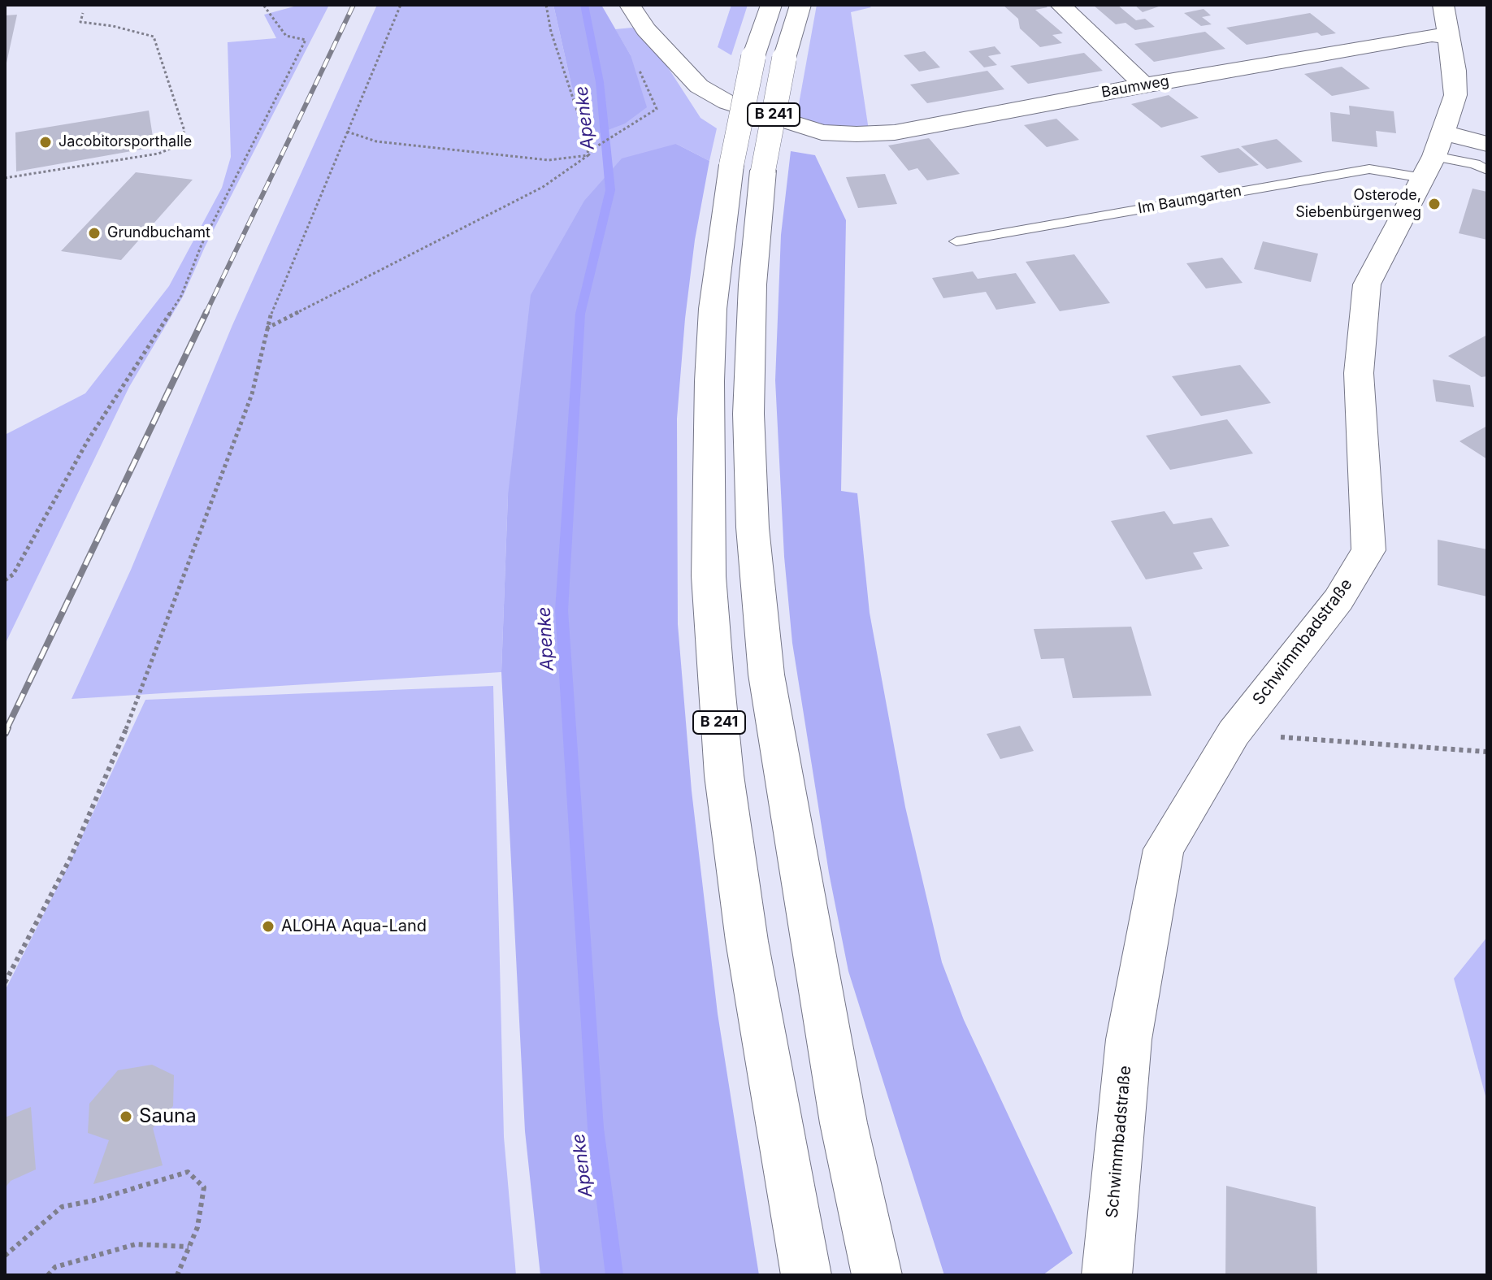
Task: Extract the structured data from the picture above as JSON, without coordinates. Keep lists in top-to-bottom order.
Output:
{
  "streets": {
    "main road": ["Baumweg", "B 241", "Schwimmbadstraße"],
    "lane": ["Im Baumgarten"]
  },
  "crossings": [
    ["Baumweg", "Schwimmbadstraße"],
    ["Im Baumgarten", "Schwimmbadstraße"]
  ],
  "water": ["Apenke"],
  "places": [
    "Jacobitorsporthalle",
    "Osterode, Siebenbürgenweg",
    "Grundbuchamt",
    "ALOHA Aqua-Land",
    "Sauna"
  ]
}
